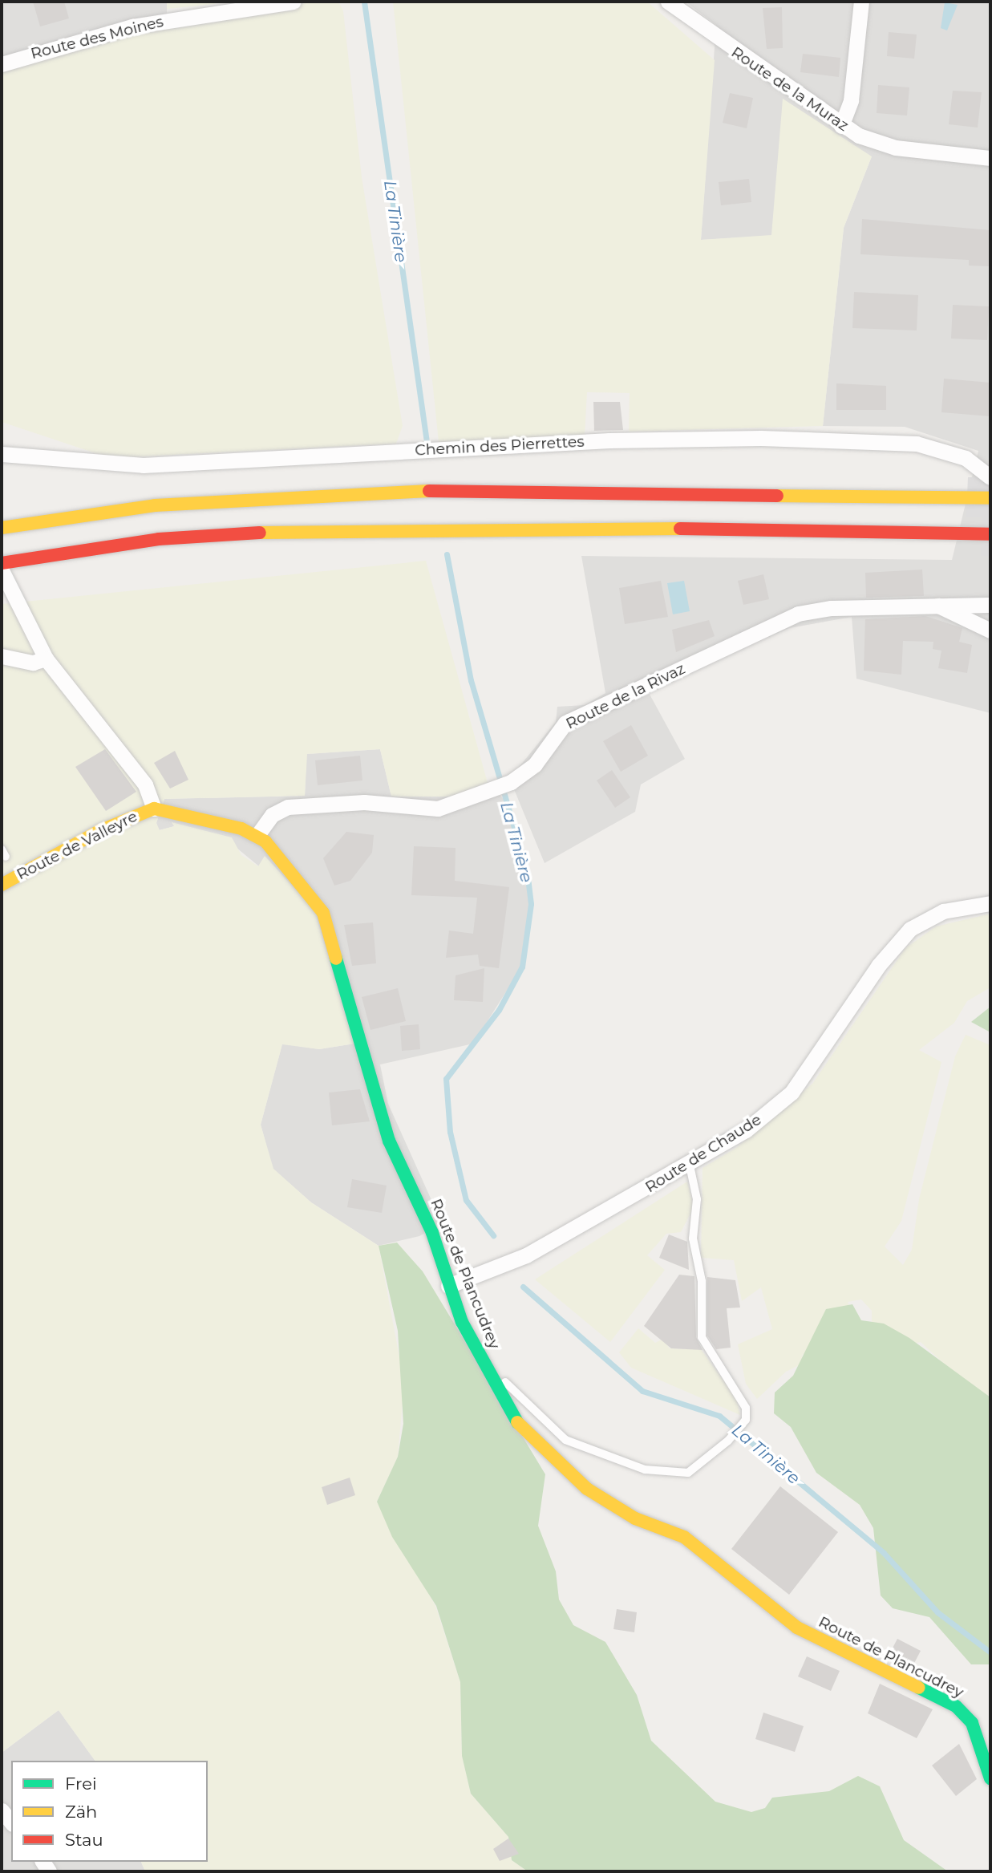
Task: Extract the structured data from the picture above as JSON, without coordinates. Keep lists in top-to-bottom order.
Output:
{
  "streets": {
    "main road": ["Route de Valleyre", "Route de Plancudrey"],
    "street": [
      "Route des Moines",
      "Route de la Muraz",
      "Chemin des Pierrettes",
      "Route de la Rivaz",
      "Route de Chaude"
    ]
  },
  "crossings": [
    ["Route de la Rivaz", "Route de Plancudrey"],
    ["Route de Chaude", "Route de Plancudrey"]
  ],
  "water": ["La Tinière"],
  "legend": ["Frei", "Zäh", "Stau"]
}
